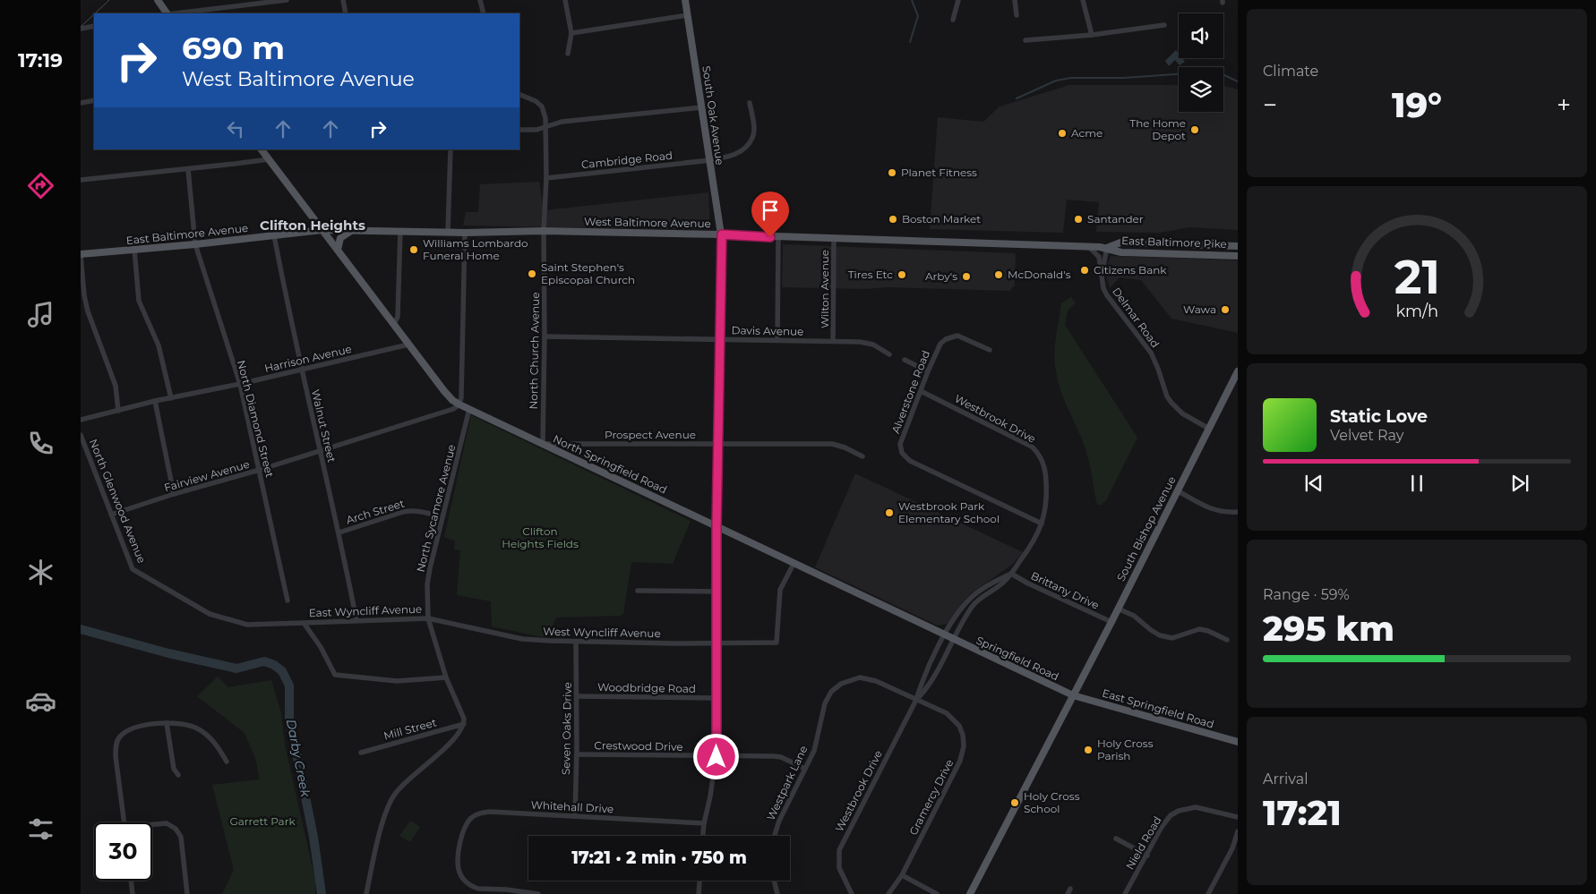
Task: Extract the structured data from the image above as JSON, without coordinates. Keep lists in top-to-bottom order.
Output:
{
  "streets": {
    "main road": [
      "South Oak Avenue",
      "West Baltimore Avenue",
      "East Baltimore Avenue",
      "East Baltimore Pike",
      "North Springfield Road",
      "South Bishop Avenue",
      "Springfield Road",
      "East Springfield Road"
    ],
    "street": [
      "Cambridge Road",
      "Wilton Avenue",
      "Delmar Road",
      "Davis Avenue",
      "North Church Avenue",
      "Harrison Avenue",
      "Alverstone Road",
      "North Diamond Street",
      "Westbrook Drive",
      "Walnut Street",
      "Prospect Avenue",
      "Fairview Avenue",
      "North Glenwood Avenue",
      "North Sycamore Avenue",
      "Arch Street",
      "Brittany Drive",
      "East Wyncliff Avenue",
      "West Wyncliff Avenue",
      "Woodbridge Road",
      "Seven Oaks Drive",
      "Mill Street",
      "Crestwood Drive",
      "Westpark Lane",
      "Gramercy Drive",
      "Whitehall Drive",
      "Nield Road"
    ]
  },
  "crossings": [
    ["South Oak Avenue", "Cambridge Road"],
    ["South Oak Avenue", "West Baltimore Avenue"],
    ["South Oak Avenue", "Davis Avenue"],
    ["South Oak Avenue", "Prospect Avenue"],
    ["South Oak Avenue", "North Springfield Road"],
    ["Cambridge Road", "North Church Avenue"],
    ["West Baltimore Avenue", "East Baltimore Avenue"],
    ["West Baltimore Avenue", "East Baltimore Pike"],
    ["West Baltimore Avenue", "Wilton Avenue"],
    ["West Baltimore Avenue", "Delmar Road"],
    ["West Baltimore Avenue", "North Church Avenue"],
    ["West Baltimore Avenue", "North Springfield Road"],
    ["East Baltimore Avenue", "North Diamond Street"],
    ["East Baltimore Avenue", "Walnut Street"],
    ["East Baltimore Avenue", "North Springfield Road"],
    ["East Baltimore Pike", "Delmar Road"],
    ["Wilton Avenue", "Davis Avenue"],
    ["Delmar Road", "South Bishop Avenue"],
    ["Davis Avenue", "North Church Avenue"],
    ["North Church Avenue", "Prospect Avenue"],
    ["North Church Avenue", "North Springfield Road"],
    ["Harrison Avenue", "North Diamond Street"],
    ["Harrison Avenue", "Walnut Street"],
    ["Harrison Avenue", "North Springfield Road"],
    ["Alverstone Road", "Westbrook Drive"],
    ["North Diamond Street", "Fairview Avenue"],
    ["Westbrook Drive", "North Springfield Road"],
    ["Westbrook Drive", "Brittany Drive"],
    ["Westbrook Drive", "Springfield Road"],
    ["Westbrook Drive", "Westpark Lane"],
    ["Westbrook Drive", "Gramercy Drive"],
    ["Walnut Street", "Fairview Avenue"],
    ["Walnut Street", "Arch Street"],
    ["Walnut Street", "East Wyncliff Avenue"],
    ["Prospect Avenue", "North Springfield Road"],
    ["North Springfield Road", "Fairview Avenue"],
    ["North Springfield Road", "North Sycamore Avenue"],
    ["North Springfield Road", "West Wyncliff Avenue"],
    ["North Springfield Road", "Springfield Road"],
    ["Fairview Avenue", "North Glenwood Avenue"],
    ["North Glenwood Avenue", "East Wyncliff Avenue"],
    ["North Sycamore Avenue", "Arch Street"],
    ["North Sycamore Avenue", "East Wyncliff Avenue"],
    ["North Sycamore Avenue", "West Wyncliff Avenue"],
    ["North Sycamore Avenue", "Mill Street"],
    ["South Bishop Avenue", "Brittany Drive"],
    ["South Bishop Avenue", "Springfield Road"],
    ["South Bishop Avenue", "East Springfield Road"],
    ["East Wyncliff Avenue", "West Wyncliff Avenue"],
    ["West Wyncliff Avenue", "Seven Oaks Drive"],
    ["Springfield Road", "East Springfield Road"],
    ["Woodbridge Road", "Seven Oaks Drive"],
    ["Seven Oaks Drive", "Crestwood Drive"],
    ["Seven Oaks Drive", "Whitehall Drive"],
    ["Crestwood Drive", "Westpark Lane"],
    ["Westpark Lane", "Gramercy Drive"]
  ],
  "districts": ["Clifton Heights"],
  "water": ["Darby Creek"],
  "parks": ["Clifton Heights Fields", "Garrett Park"],
  "places": [
    "The Home Depot",
    "Acme",
    "Planet Fitness",
    "Boston Market",
    "Santander",
    "Williams Lombardo Funeral Home",
    "Citizens Bank",
    "Saint Stephen's Episcopal Church",
    "Tires Etc",
    "McDonald's",
    "Arby's",
    "Wawa",
    "Westbrook Park Elementary School",
    "Holy Cross Parish",
    "Holy Cross School"
  ],
  "page": {
    "tabs": "17:19",
    "tile": [
      "Climate",
      ["Range · 59%", "295 km"],
      ["Arrival", "17:21"]
    ],
    "turn": ["690 m", "West Baltimore Avenue"],
    "heat": ["−", "19°", "+"],
    "song": ["Static Love", "Velvet Ray"],
    "limit": "30",
    "trip": "17:21 · 2 min · 750 m",
    "gauge": ["21", "km/h"]
  }
}
